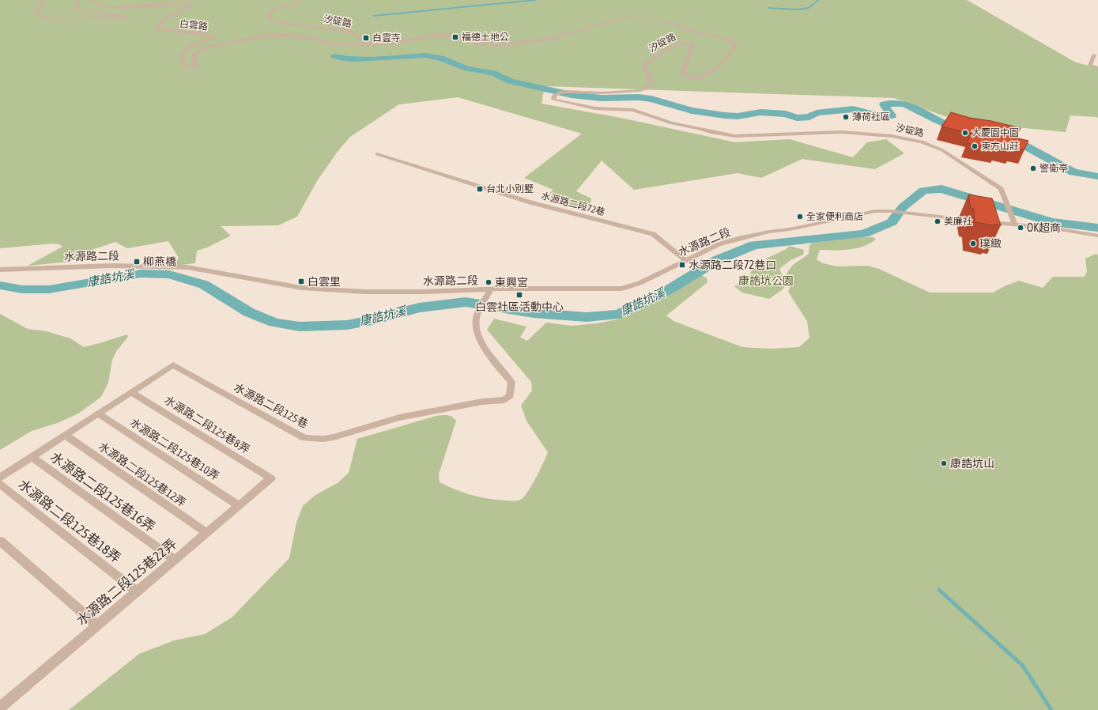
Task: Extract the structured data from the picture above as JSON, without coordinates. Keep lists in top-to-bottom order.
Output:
{
  "streets": {
    "street": [
      "汐碇路",
      "白雲路",
      "水源路二段72巷",
      "水源路二段",
      "水源路二段125巷",
      "水源路二段125巷8弄",
      "水源路二段125巷10弄",
      "水源路二段125巷12弄",
      "水源路二段125巷16弄",
      "水源路二段125巷18弄",
      "水源路二段125巷22弄"
    ]
  },
  "crossings": [
    ["汐碇路", "白雲路"],
    ["汐碇路", "水源路二段"],
    ["水源路二段72巷", "水源路二段"],
    ["水源路二段", "水源路二段125巷"],
    ["水源路二段125巷", "水源路二段125巷8弄"],
    ["水源路二段125巷", "水源路二段125巷10弄"],
    ["水源路二段125巷", "水源路二段125巷12弄"],
    ["水源路二段125巷", "水源路二段125巷16弄"],
    ["水源路二段125巷8弄", "水源路二段125巷22弄"],
    ["水源路二段125巷10弄", "水源路二段125巷22弄"],
    ["水源路二段125巷12弄", "水源路二段125巷22弄"],
    ["水源路二段125巷16弄", "水源路二段125巷22弄"],
    ["水源路二段125巷18弄", "水源路二段125巷22弄"]
  ],
  "water": ["康誥坑溪"],
  "parks": ["康誥坑公園"],
  "places": {
    "transit": [
      "福德土地公",
      "白雲寺",
      "台北小別墅",
      "柳燕橋",
      "水源路二段72巷口",
      "白雲里",
      "白雲社區活動中心"
    ],
    "other": [
      "薄荷社區",
      "大慶園中園",
      "東方山莊",
      "警衛亭",
      "全家便利商店",
      "美廉社",
      "OK超商",
      "璞緻",
      "東興宮",
      "康誥坑山"
    ]
  }
}
